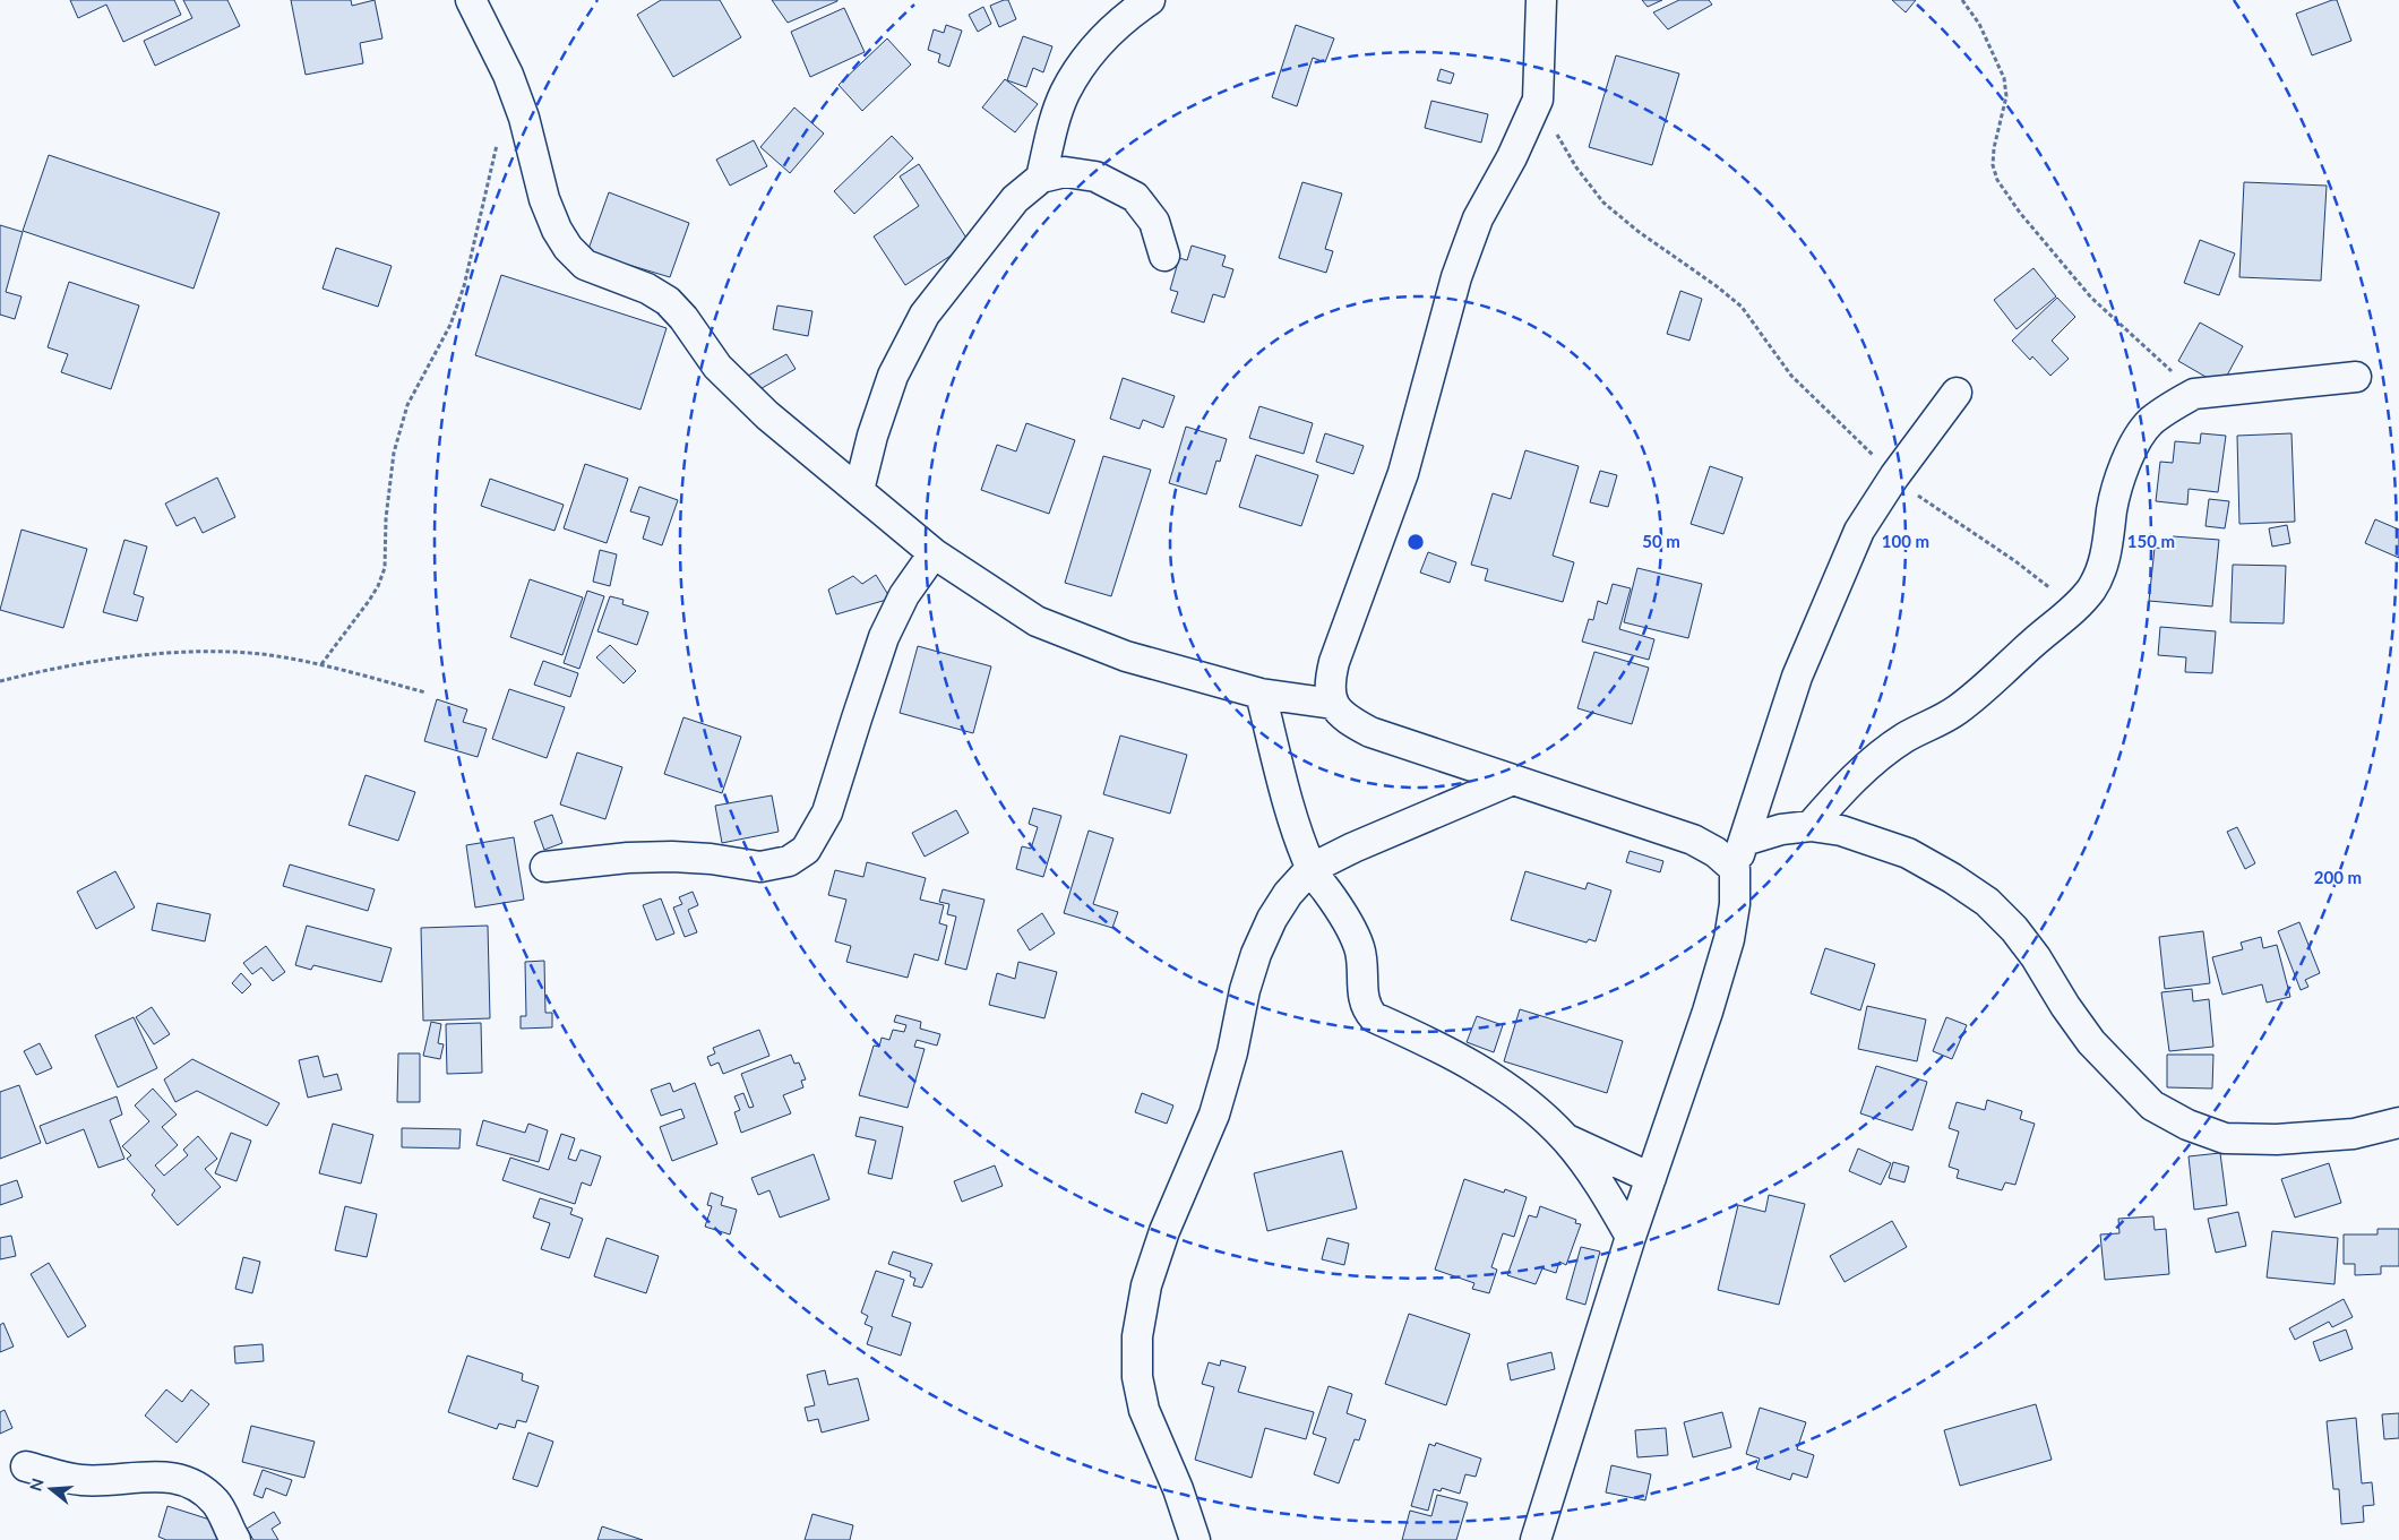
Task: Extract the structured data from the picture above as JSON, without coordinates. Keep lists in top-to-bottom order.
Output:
{
  "north": "left",
  "rings": [
    "50 m",
    "100 m",
    "150 m",
    "200 m"
  ]
}
